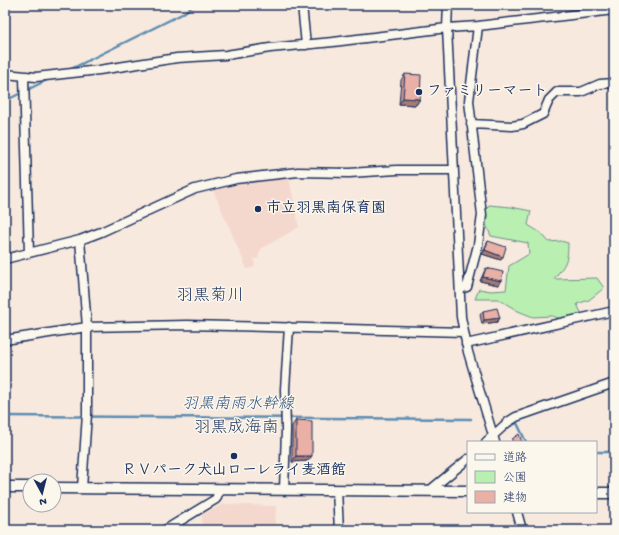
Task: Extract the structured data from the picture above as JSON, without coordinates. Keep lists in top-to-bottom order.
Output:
{
  "districts": ["羽黒菊川", "羽黒成海南"],
  "water": ["羽黒南雨水幹線"],
  "places": ["ファミリーマート", "市立羽黒南保育園", "ＲＶパーク犬山ローレライ麦酒館"],
  "legend": ["道路", "公園", "建物"],
  "north": "bottom"
}
